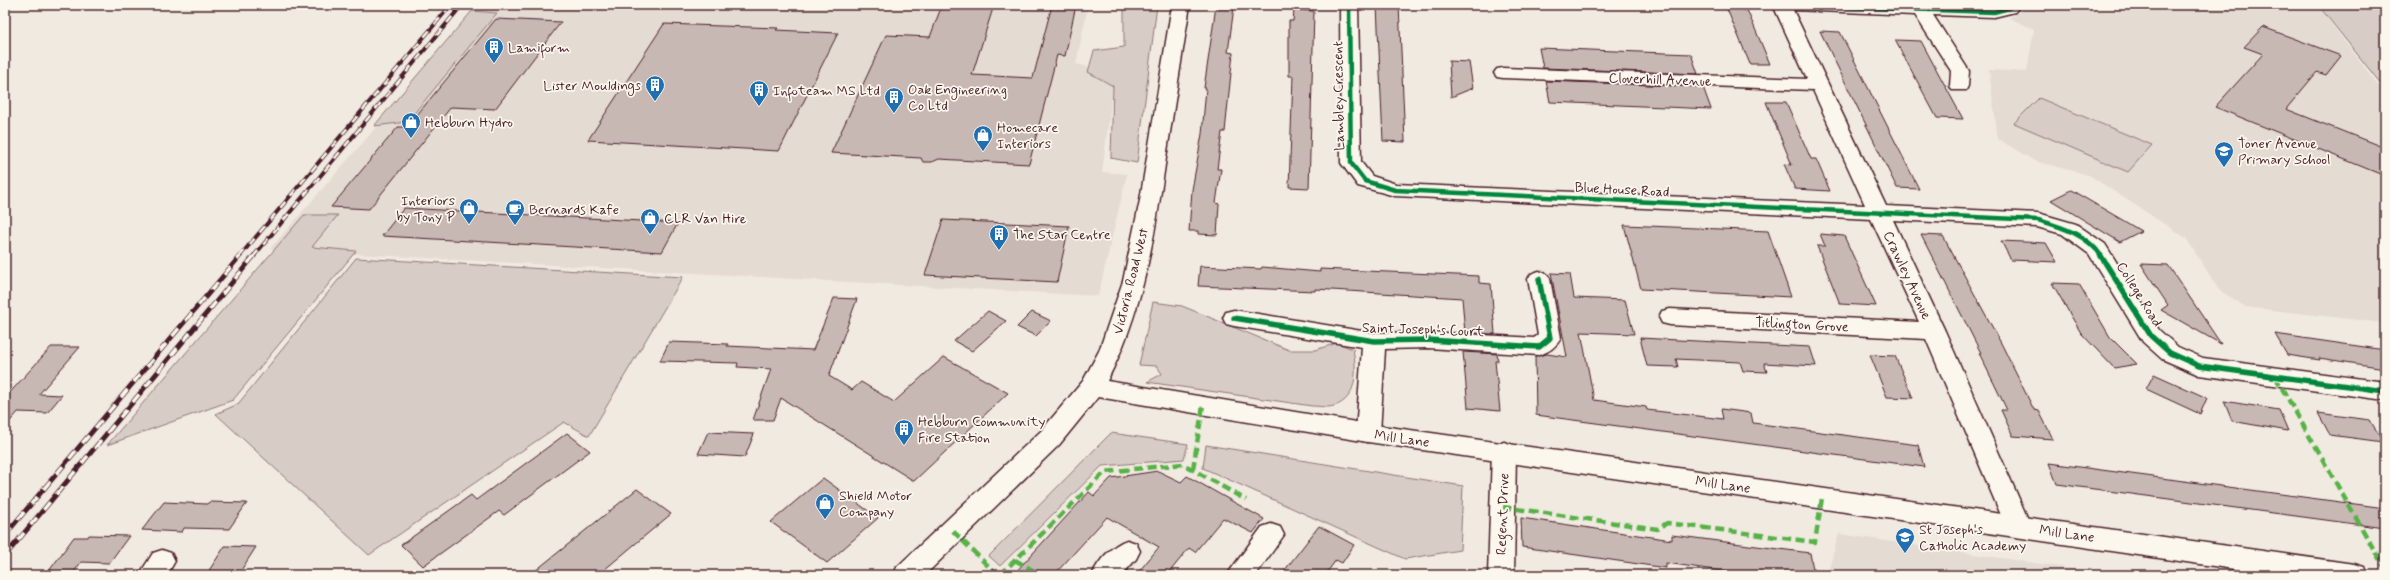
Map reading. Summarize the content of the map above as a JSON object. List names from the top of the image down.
{
  "streets": {
    "street": [
      "Cloverhill Avenue",
      "Lambley Crescent",
      "Blue House Road",
      "Crawley Avenue",
      "Victoria Road West",
      "College Road",
      "Titlington Grove",
      "Saint Joseph's Court",
      "Mill Lane",
      "Regent Drive"
    ]
  },
  "crossings": [
    ["Cloverhill Avenue", "Crawley Avenue"],
    ["Lambley Crescent", "Blue House Road"],
    ["Blue House Road", "Crawley Avenue"],
    ["Blue House Road", "College Road"],
    ["Crawley Avenue", "College Road"],
    ["Crawley Avenue", "Titlington Grove"],
    ["Crawley Avenue", "Mill Lane"],
    ["Victoria Road West", "Mill Lane"],
    ["Saint Joseph's Court", "Mill Lane"],
    ["Mill Lane", "Regent Drive"]
  ],
  "places": {
    "building": [
      "Lamiform",
      "Lister Mouldings",
      "Infoteam MS Ltd",
      "Oak Engineering Co Ltd",
      "The Star Centre",
      "Hebburn Community Fire Station"
    ],
    "shop": [
      "Hebburn Hydro",
      "Homecare Interiors",
      "Interiors by Tony P",
      "CLR Van Hire",
      "Shield Motor Company"
    ],
    "school or university": ["Toner Avenue Primary School", "St Joseph's Catholic Academy"],
    "cafe": ["Bernards Kafe"]
  }
}
